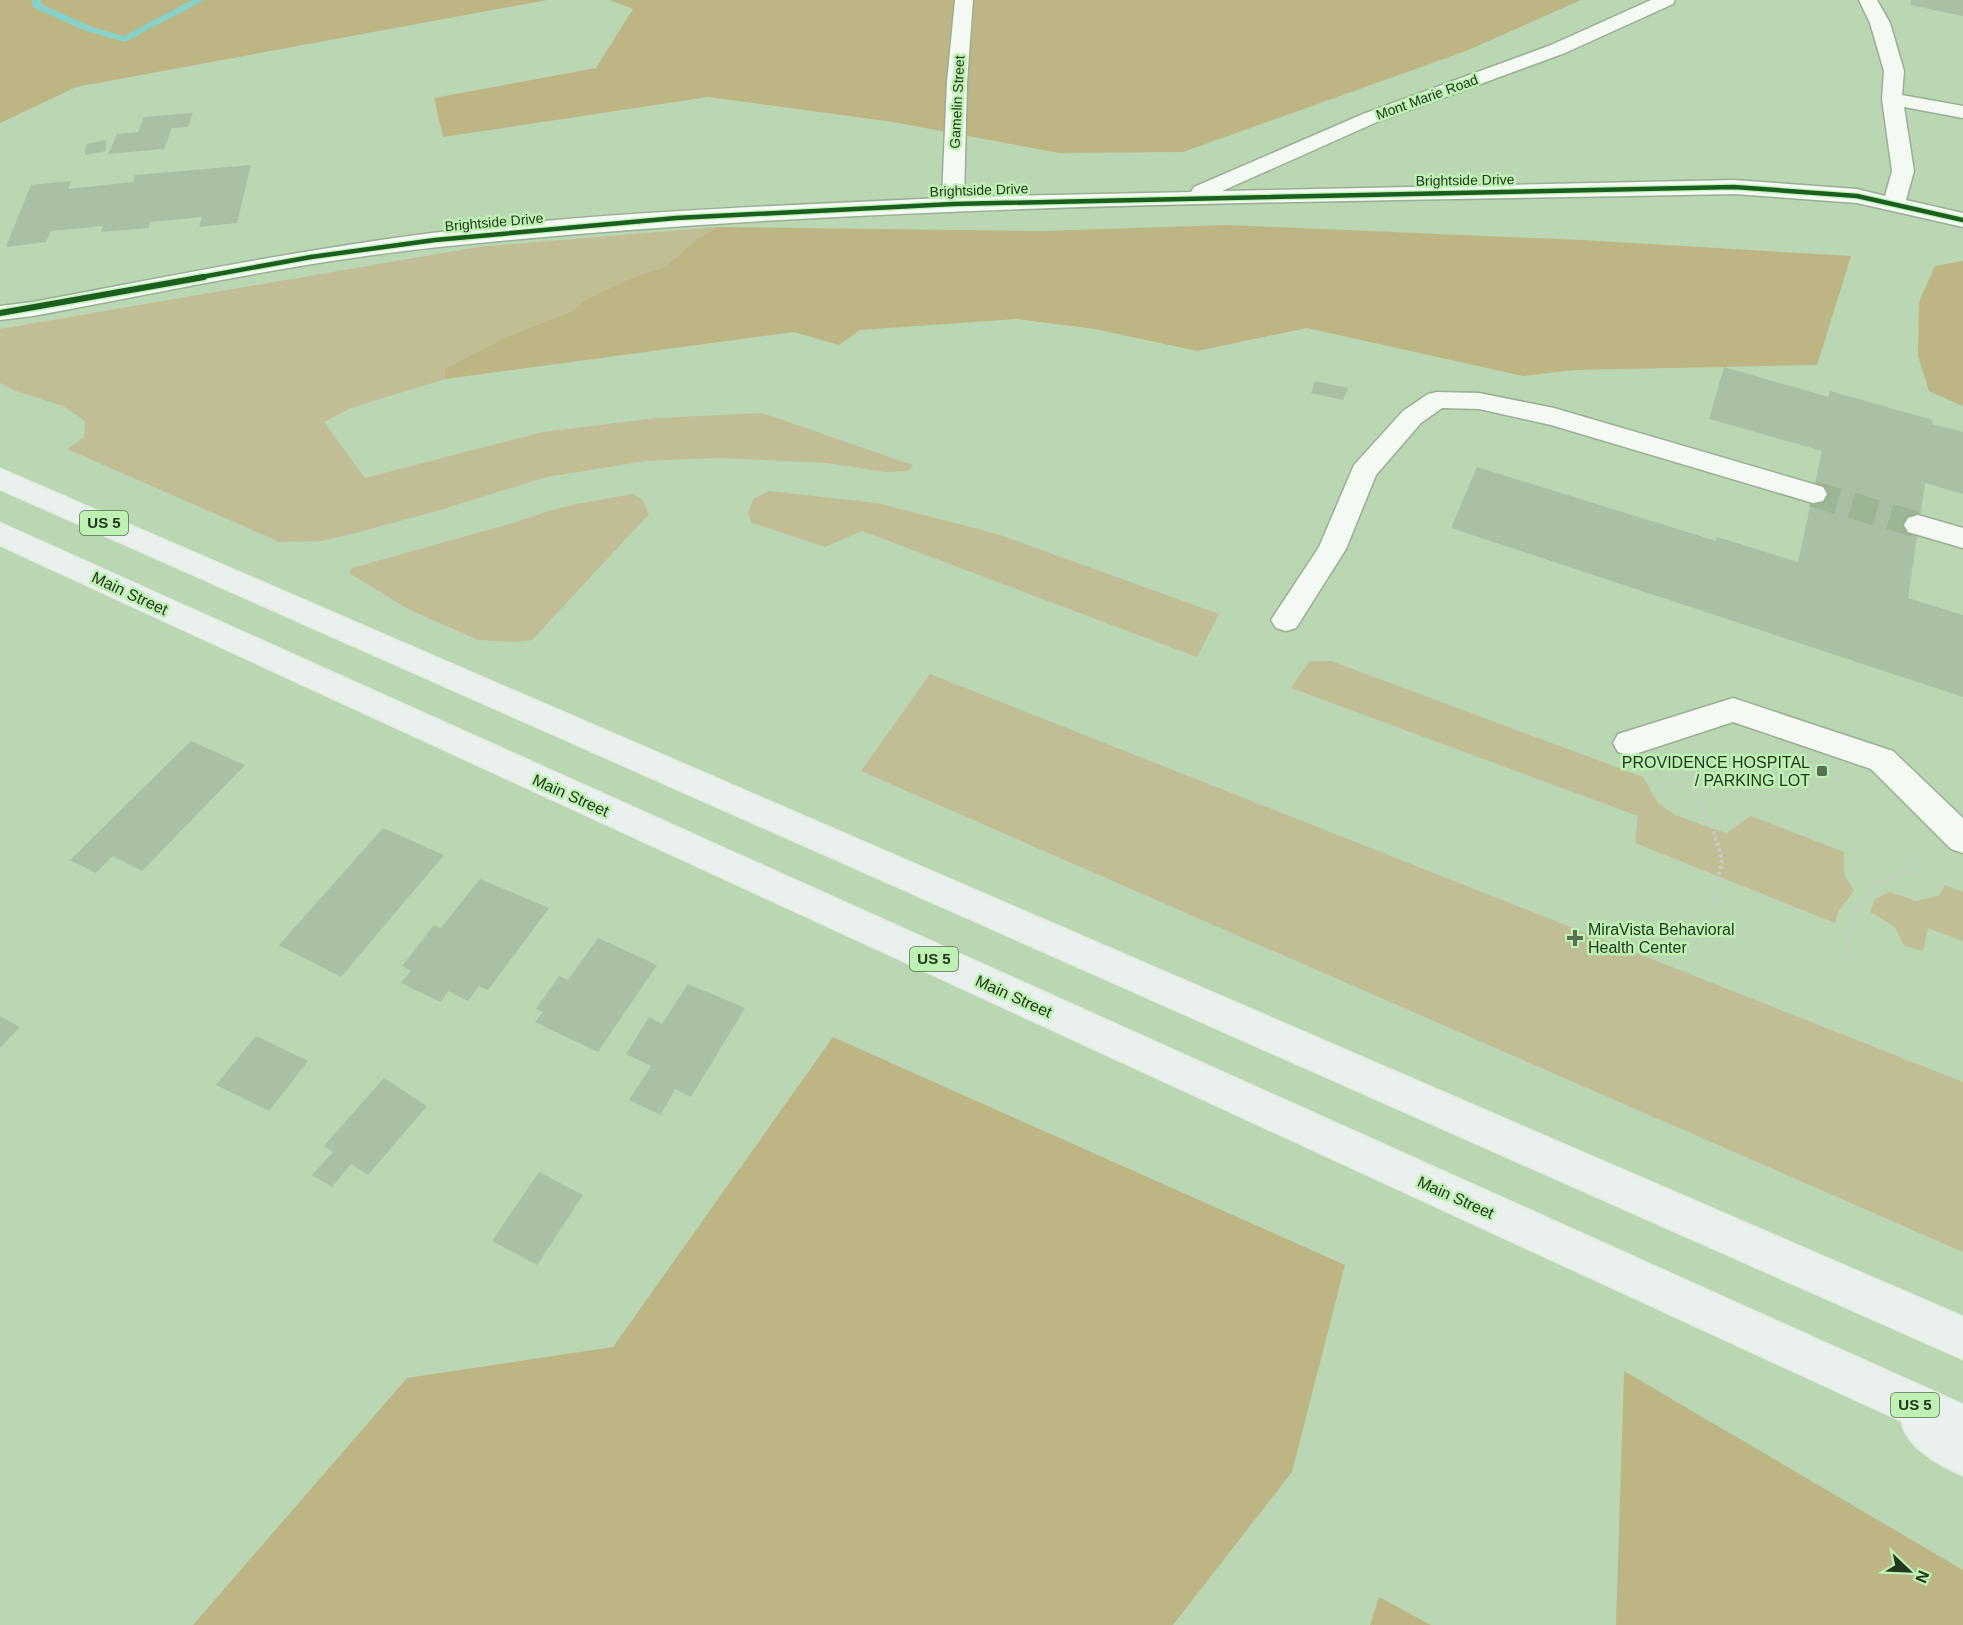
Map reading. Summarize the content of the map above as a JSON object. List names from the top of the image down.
{
  "streets": {
    "main road": ["US 5", "Main Street"],
    "street": ["Mont Marie Road", "Gamelin Street", "Brightside Drive"]
  },
  "crossings": [
    ["Mont Marie Road", "Brightside Drive"],
    ["Gamelin Street", "Brightside Drive"]
  ],
  "places": {
    "transit": ["PROVIDENCE HOSPITAL / PARKING LOT"],
    "health": ["MiraVista Behavioral Health Center"]
  },
  "north": "bottom right"
}
